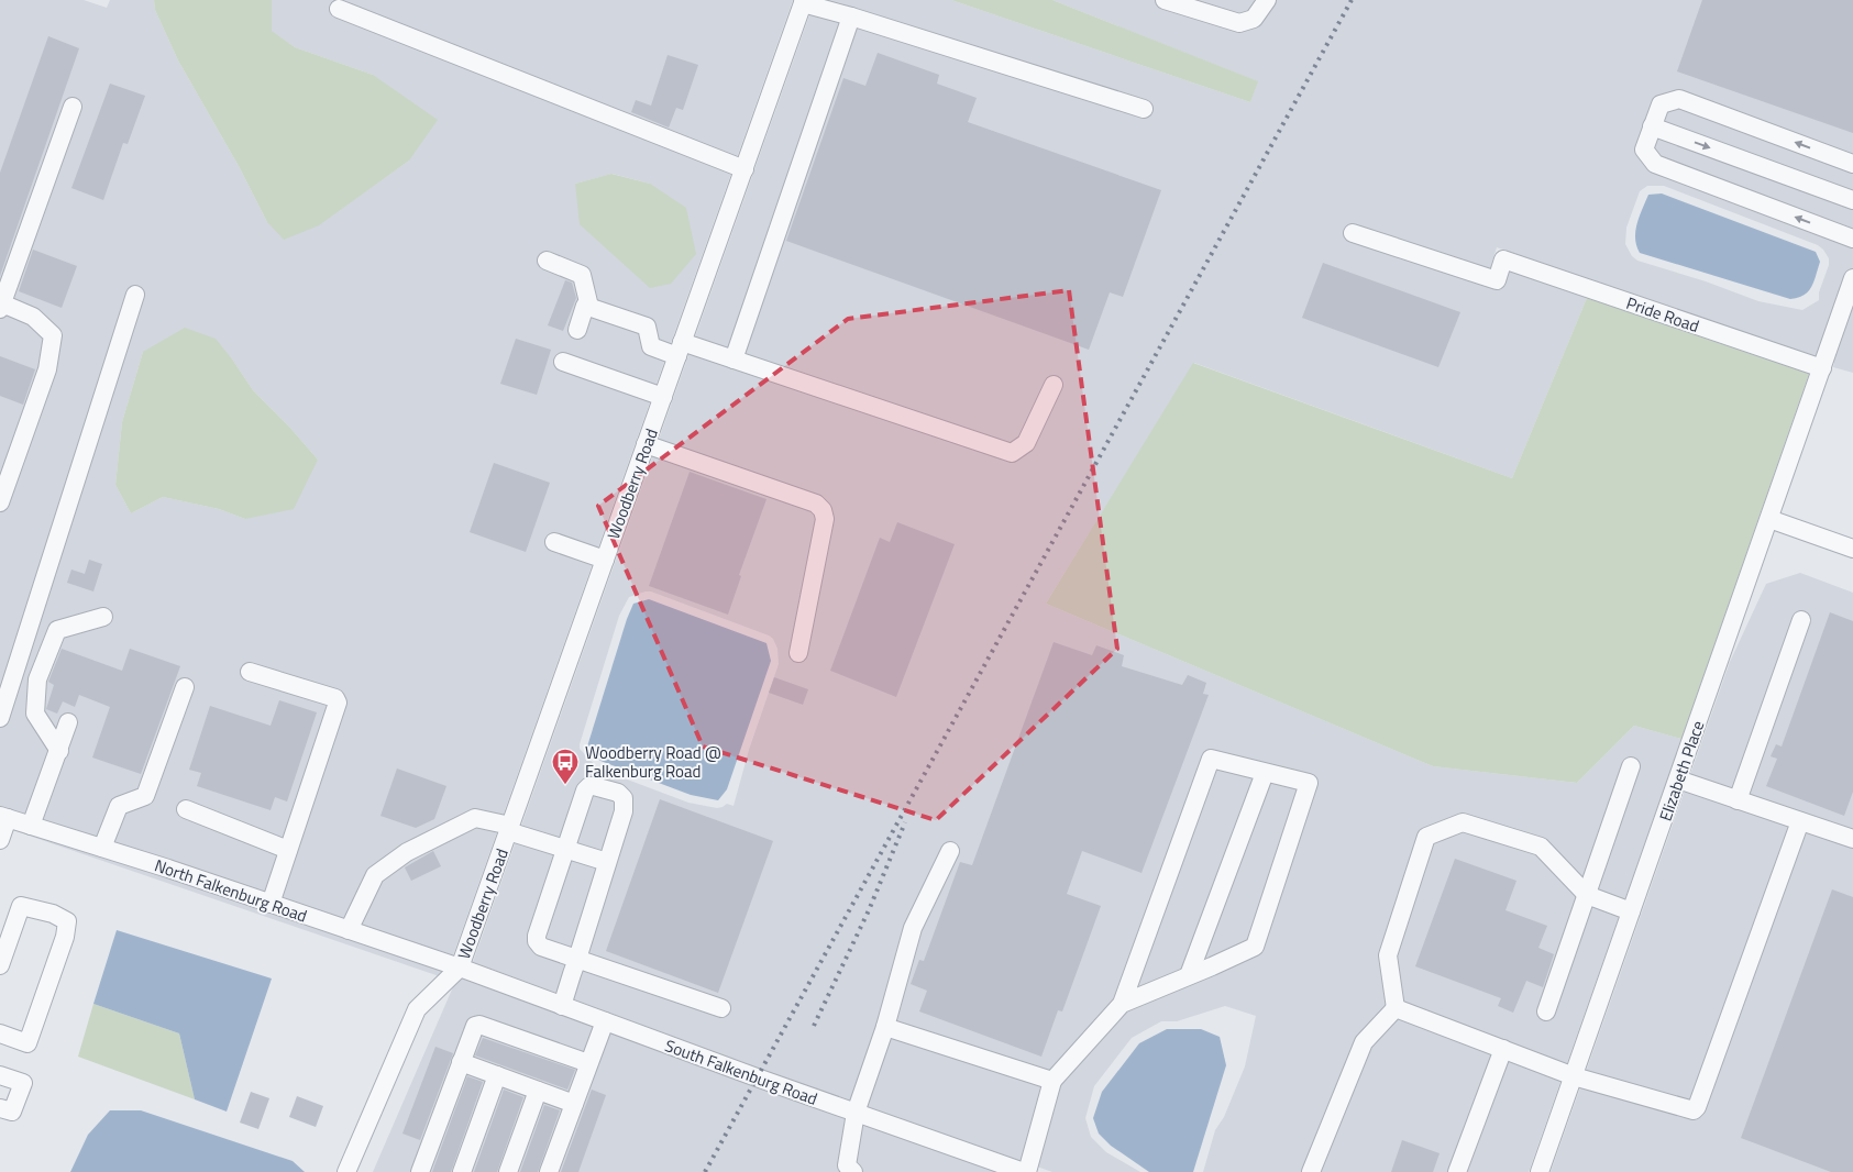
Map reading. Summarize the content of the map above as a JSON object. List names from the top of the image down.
{
  "streets": {
    "street": [
      "Pride Road",
      "Woodberry Road",
      "Elizabeth Place",
      "North Falkenburg Road",
      "South Falkenburg Road"
    ]
  },
  "crossings": [
    ["Pride Road", "Elizabeth Place"],
    ["Woodberry Road", "North Falkenburg Road"],
    ["Woodberry Road", "South Falkenburg Road"],
    ["North Falkenburg Road", "South Falkenburg Road"]
  ],
  "places": {
    "bus stop": ["Woodberry Road @ Falkenburg Road"]
  }
}
